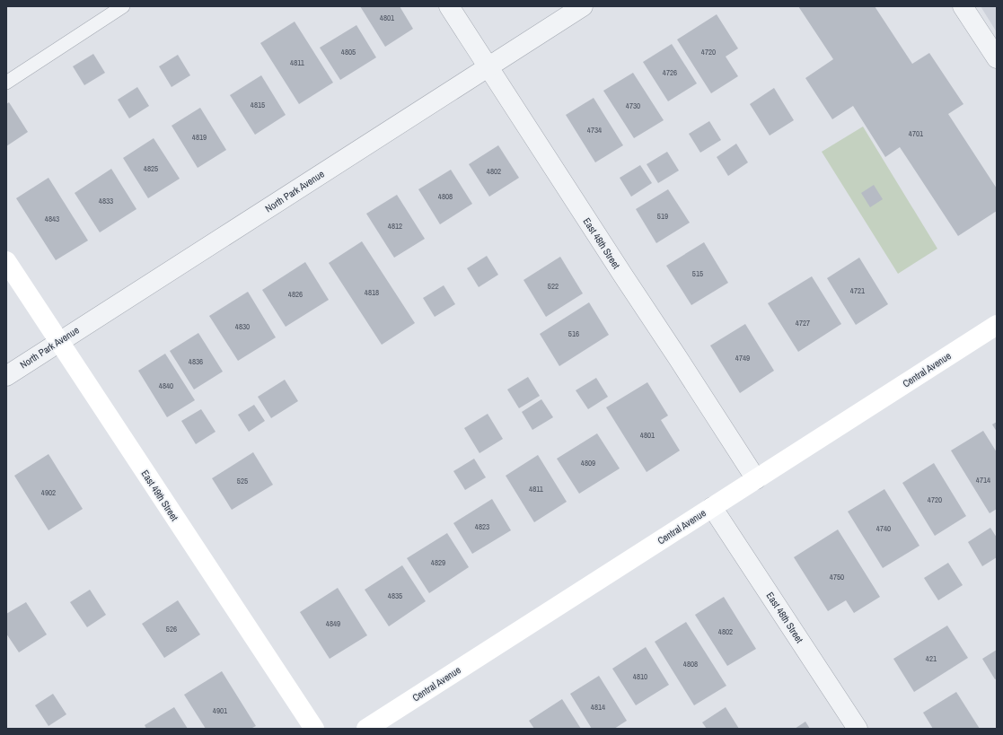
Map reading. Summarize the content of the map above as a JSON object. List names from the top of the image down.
{
  "streets": {
    "main road": ["Central Avenue", "East 49th Street"],
    "street": ["North Park Avenue", "East 48th Street"]
  },
  "crossings": [
    ["North Park Avenue", "East 48th Street"],
    ["North Park Avenue", "East 49th Street"],
    ["East 48th Street", "Central Avenue"]
  ],
  "house_numbers": [
    "4801",
    "4805",
    "4720",
    "4811",
    "4726",
    "4815",
    "4730",
    "4734",
    "4701",
    "4819",
    "4825",
    "4802",
    "4808",
    "4833",
    "519",
    "4843",
    "4812",
    "515",
    "522",
    "4721",
    "4818",
    "4826",
    "4727",
    "4830",
    "516",
    "4749",
    "4836",
    "4840",
    "4801",
    "4809",
    "4714",
    "525",
    "4811",
    "4902",
    "4720",
    "4823",
    "4740",
    "4829",
    "4750",
    "4835",
    "4849",
    "526",
    "4802",
    "421",
    "4808",
    "4810",
    "4814",
    "4901"
  ]
}
